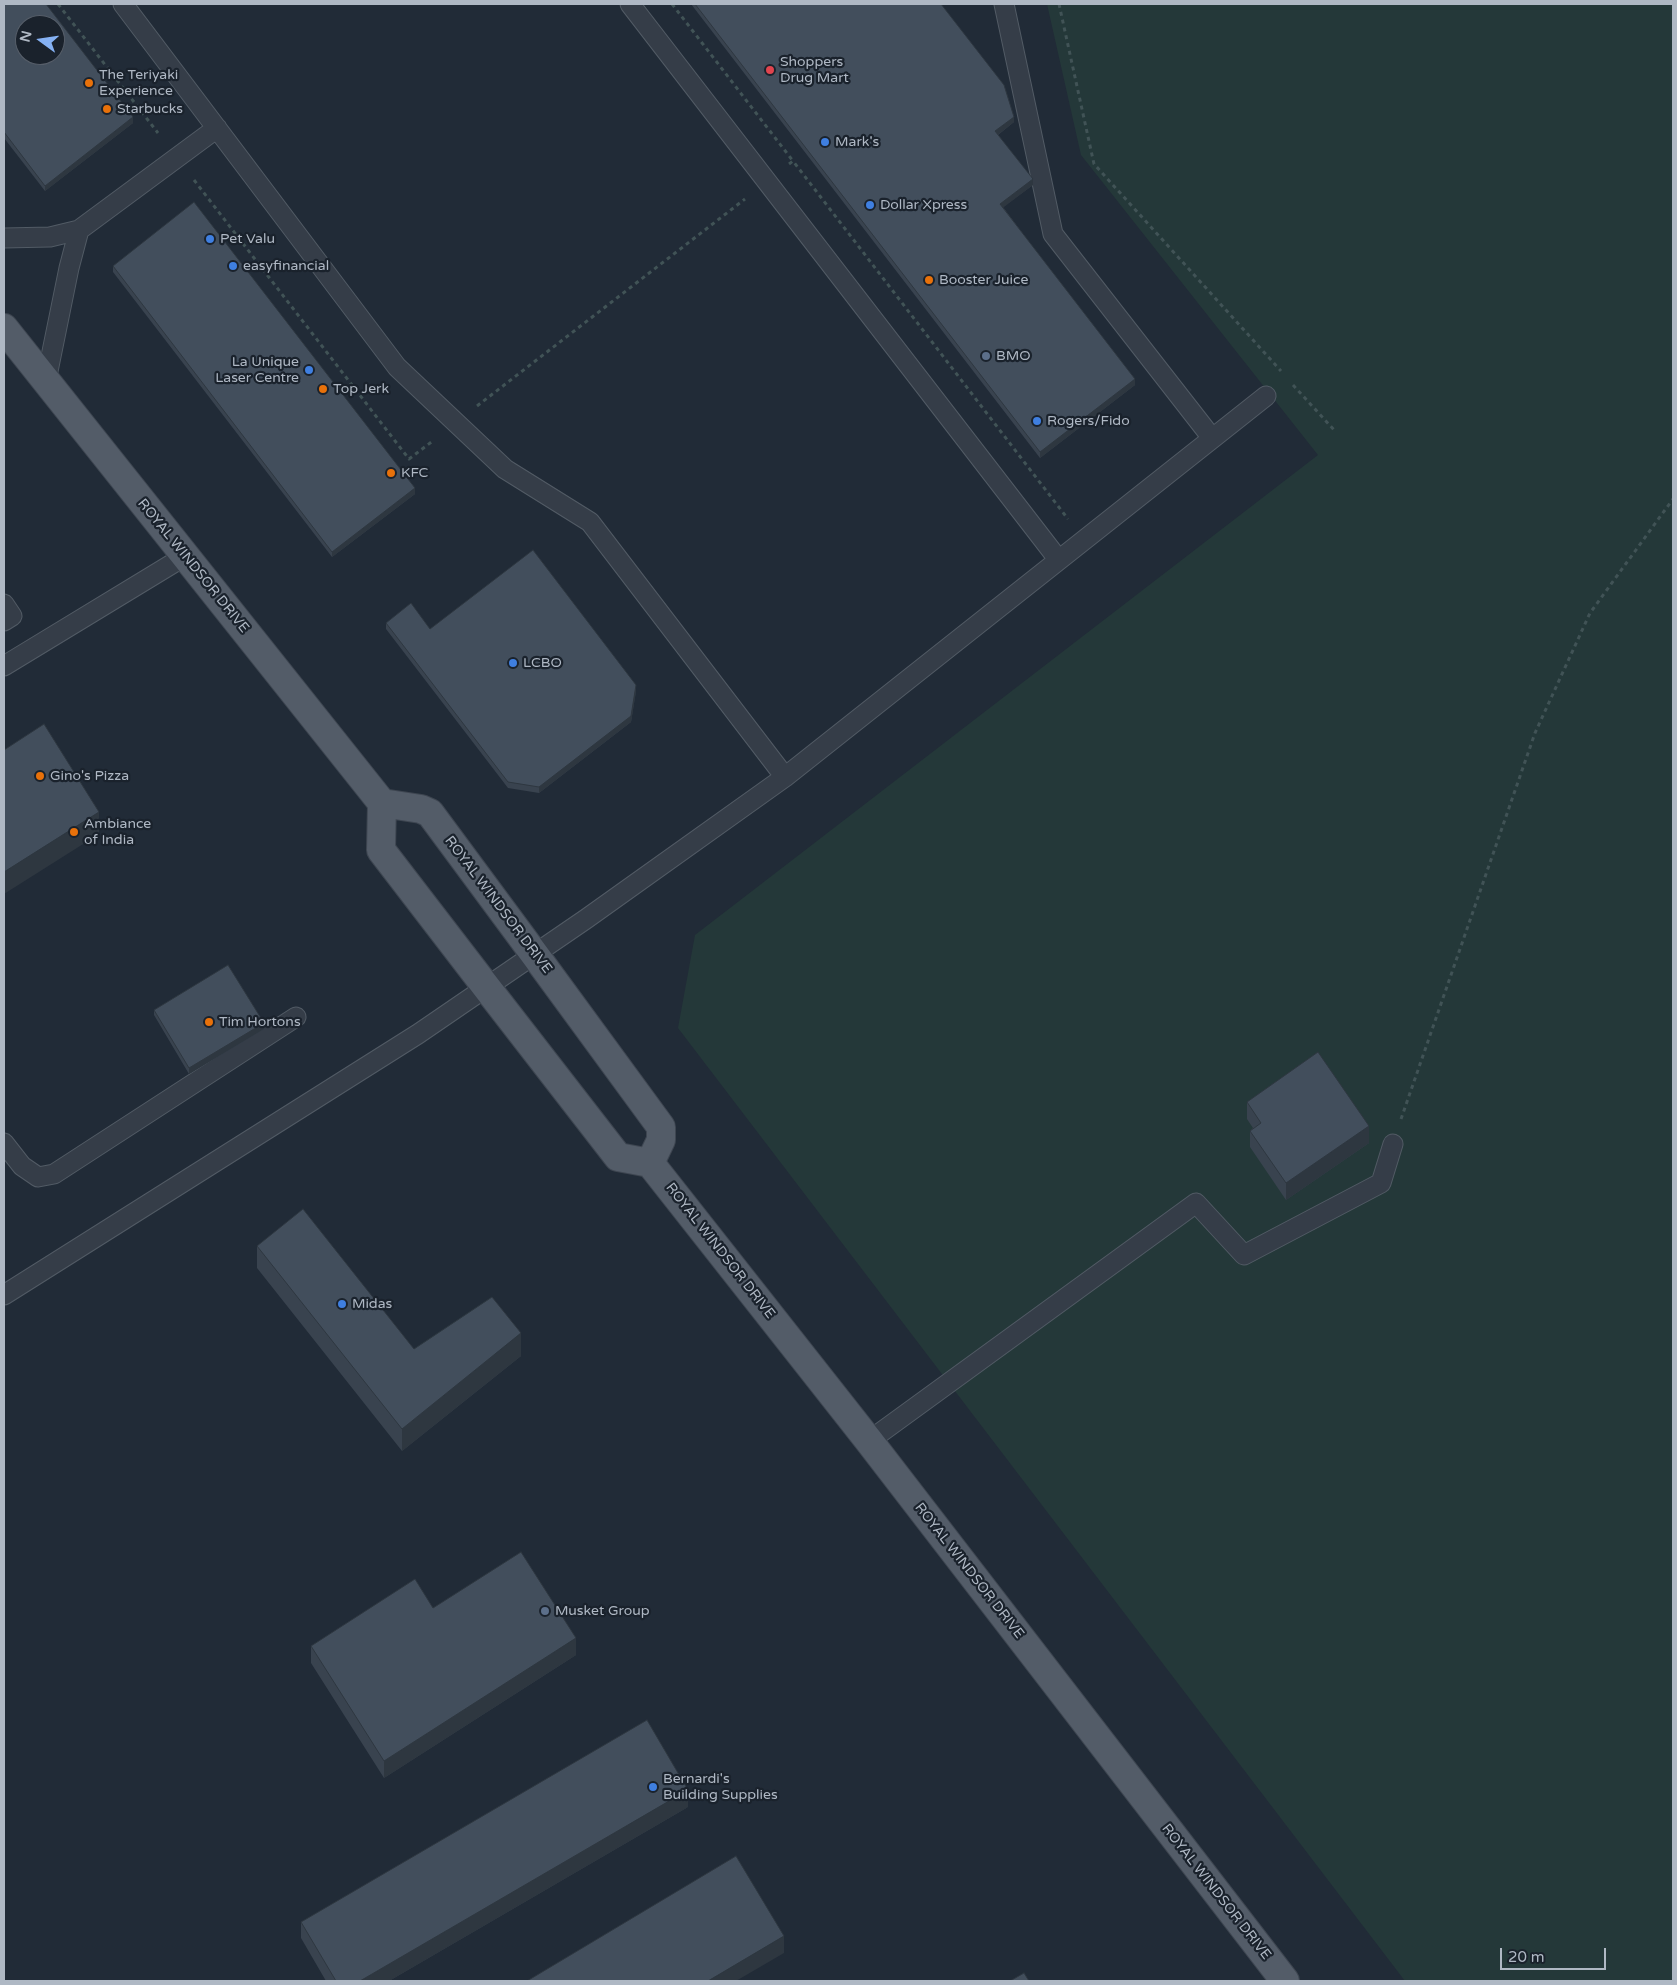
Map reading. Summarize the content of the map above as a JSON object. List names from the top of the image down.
{
  "streets": {
    "main road": ["ROYAL WINDSOR DRIVE"]
  },
  "places": [
    "Shoppers Drug Mart",
    "The Teriyaki Experience",
    "Starbucks",
    "Mark's",
    "Dollar Xpress",
    "Pet Valu",
    "easyfinancial",
    "Booster Juice",
    "BMO",
    "La Unique Laser Centre",
    "Top Jerk",
    "Rogers/Fido",
    "KFC",
    "LCBO",
    "Gino's Pizza",
    "Ambiance of India",
    "Tim Hortons",
    "Midas",
    "Musket Group",
    "Bernardi's Building Supplies"
  ],
  "scale_bar": "20 m",
  "north": "left"
}
